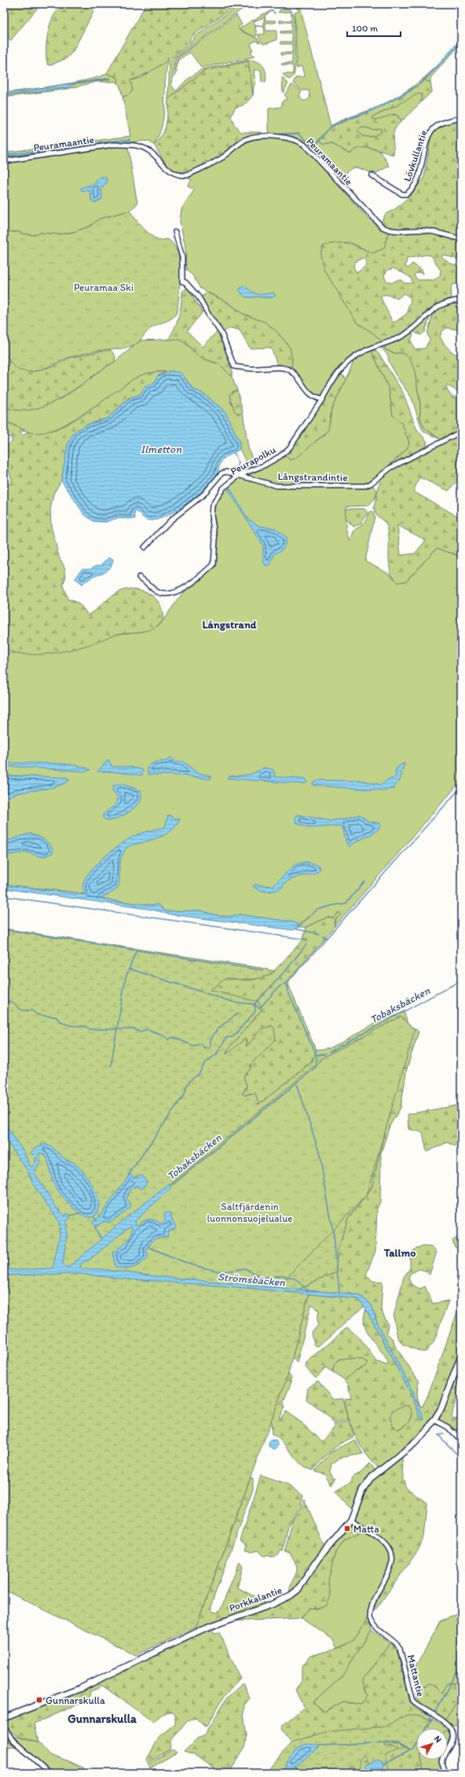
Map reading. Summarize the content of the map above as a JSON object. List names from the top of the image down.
{
  "streets": {
    "street": [
      "Peuramaantie",
      "Lövkullantie",
      "Peurapolku",
      "Långstrandintie",
      "Porkkalantie",
      "Mattantie"
    ]
  },
  "crossings": [
    ["Peurapolku", "Långstrandintie"],
    ["Porkkalantie", "Mattantie"]
  ],
  "districts": ["Långstrand", "Tallmo", "Gunnarskulla"],
  "water": ["Ilmetton", "Tobaksbäcken", "Strömsbäcken"],
  "parks": ["Peuramaa Ski", "Saltfjärdenin luonnonsuojelualue"],
  "places": {
    "transit": ["Matta", "Gunnarskulla"]
  },
  "scale_bar": "100 m",
  "north": "top right"
}
